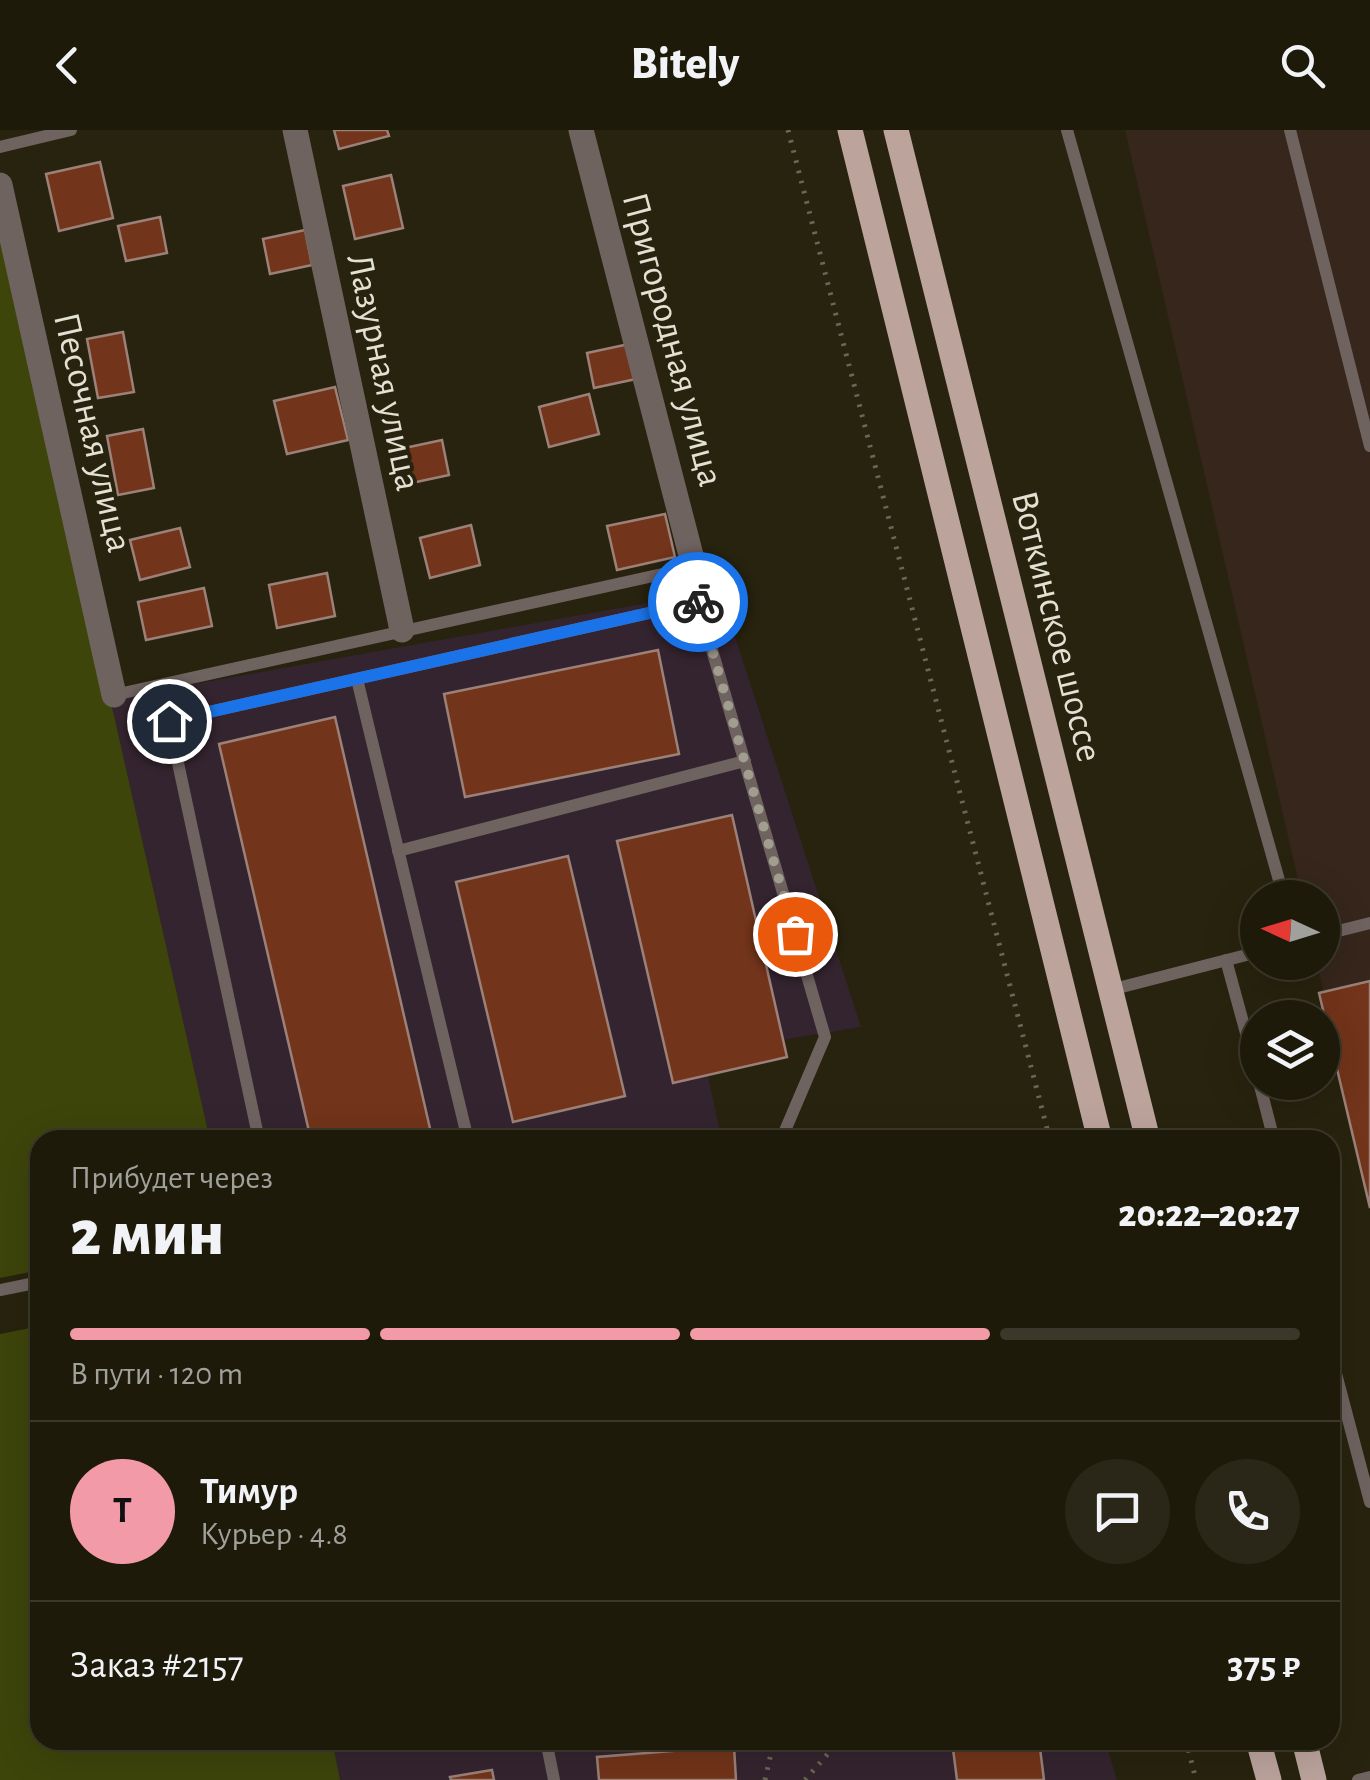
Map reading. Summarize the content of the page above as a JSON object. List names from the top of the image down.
{
  "streets": {
    "main road": ["Воткинское шоссе"],
    "street": ["Пригородная улица", "Лазурная улица", "Песочная улица"]
  },
  "north": "left",
  "page": {
    "header": "Bitely",
    "heading": ["2 мин", "Прибудет через", "20:22–20:27"],
    "panel": [
      "Тимур",
      "Курьер · 4.8",
      "Заказ #2157",
      "375 ₽"
    ],
    "bar": "В пути · 120 m",
    "round": "Т"
  }
}
